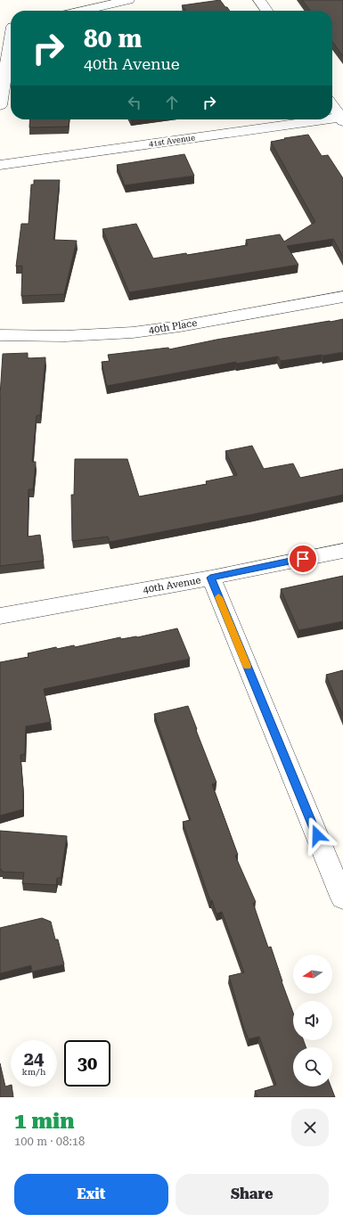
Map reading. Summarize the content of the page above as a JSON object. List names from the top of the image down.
{
  "streets": {
    "street": ["41st Avenue", "40th Place", "40th Avenue"]
  },
  "north": "left",
  "page": {
    "turn": ["80 m", "40th Avenue"],
    "speed": "24 km/h",
    "limit": "30",
    "heading": ["1 min", "100 m · 08:18"],
    "buttons": ["Exit", "Share"]
  }
}
